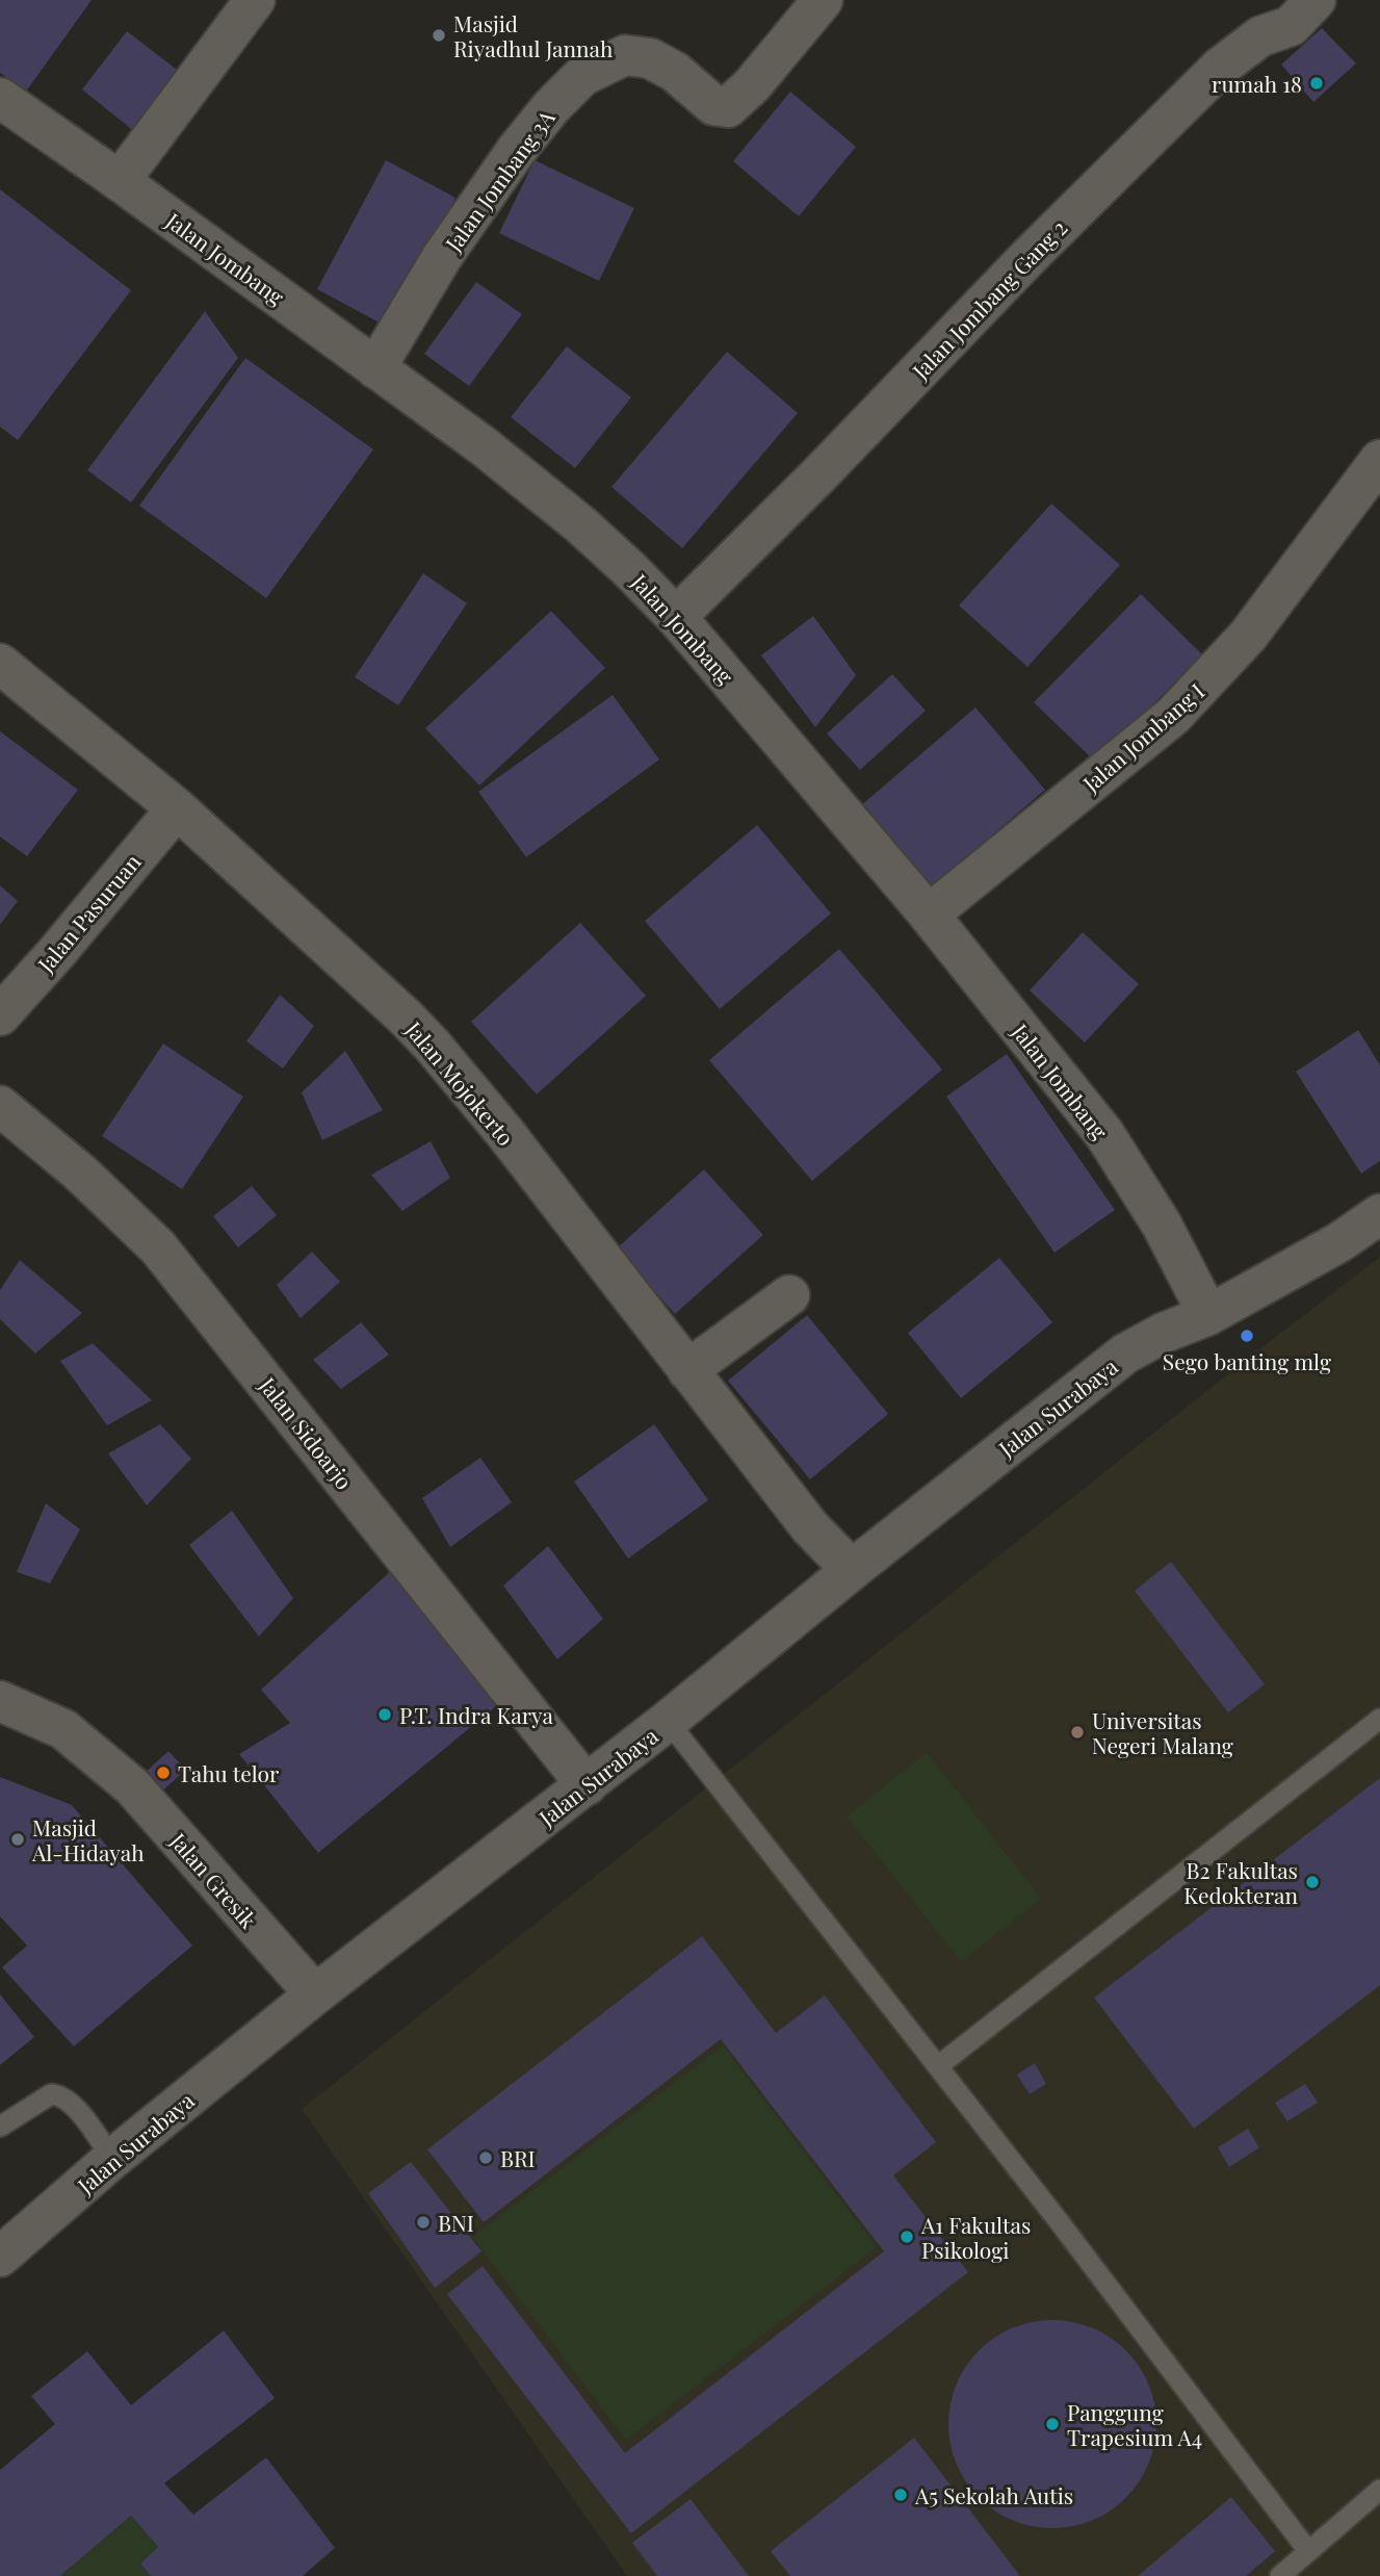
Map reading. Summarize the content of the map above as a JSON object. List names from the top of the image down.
{
  "streets": {
    "street": [
      "Jalan Jombang 3A",
      "Jalan Jombang",
      "Jalan Jombang Gang 2",
      "Jalan Jombang I",
      "Jalan Pasuruan",
      "Jalan Mojokerto",
      "Jalan Surabaya",
      "Jalan Sidoarjo",
      "Jalan Gresik"
    ]
  },
  "crossings": [
    ["Jalan Jombang 3A", "Jalan Jombang"],
    ["Jalan Jombang", "Jalan Jombang Gang 2"],
    ["Jalan Jombang", "Jalan Jombang I"],
    ["Jalan Jombang", "Jalan Surabaya"],
    ["Jalan Pasuruan", "Jalan Mojokerto"],
    ["Jalan Mojokerto", "Jalan Surabaya"],
    ["Jalan Surabaya", "Jalan Sidoarjo"],
    ["Jalan Surabaya", "Jalan Gresik"]
  ],
  "places": [
    "Masjid Riyadhul Jannah",
    "rumah 18",
    "Sego banting mlg",
    "P.T. Indra Karya",
    "Universitas Negeri Malang",
    "Tahu telor",
    "Masjid Al-Hidayah",
    "B2 Fakultas Kedokteran",
    "BRI",
    "BNI",
    "A1 Fakultas Psikologi",
    "Panggung Trapesium A4",
    "A5 Sekolah Autis"
  ]
}
